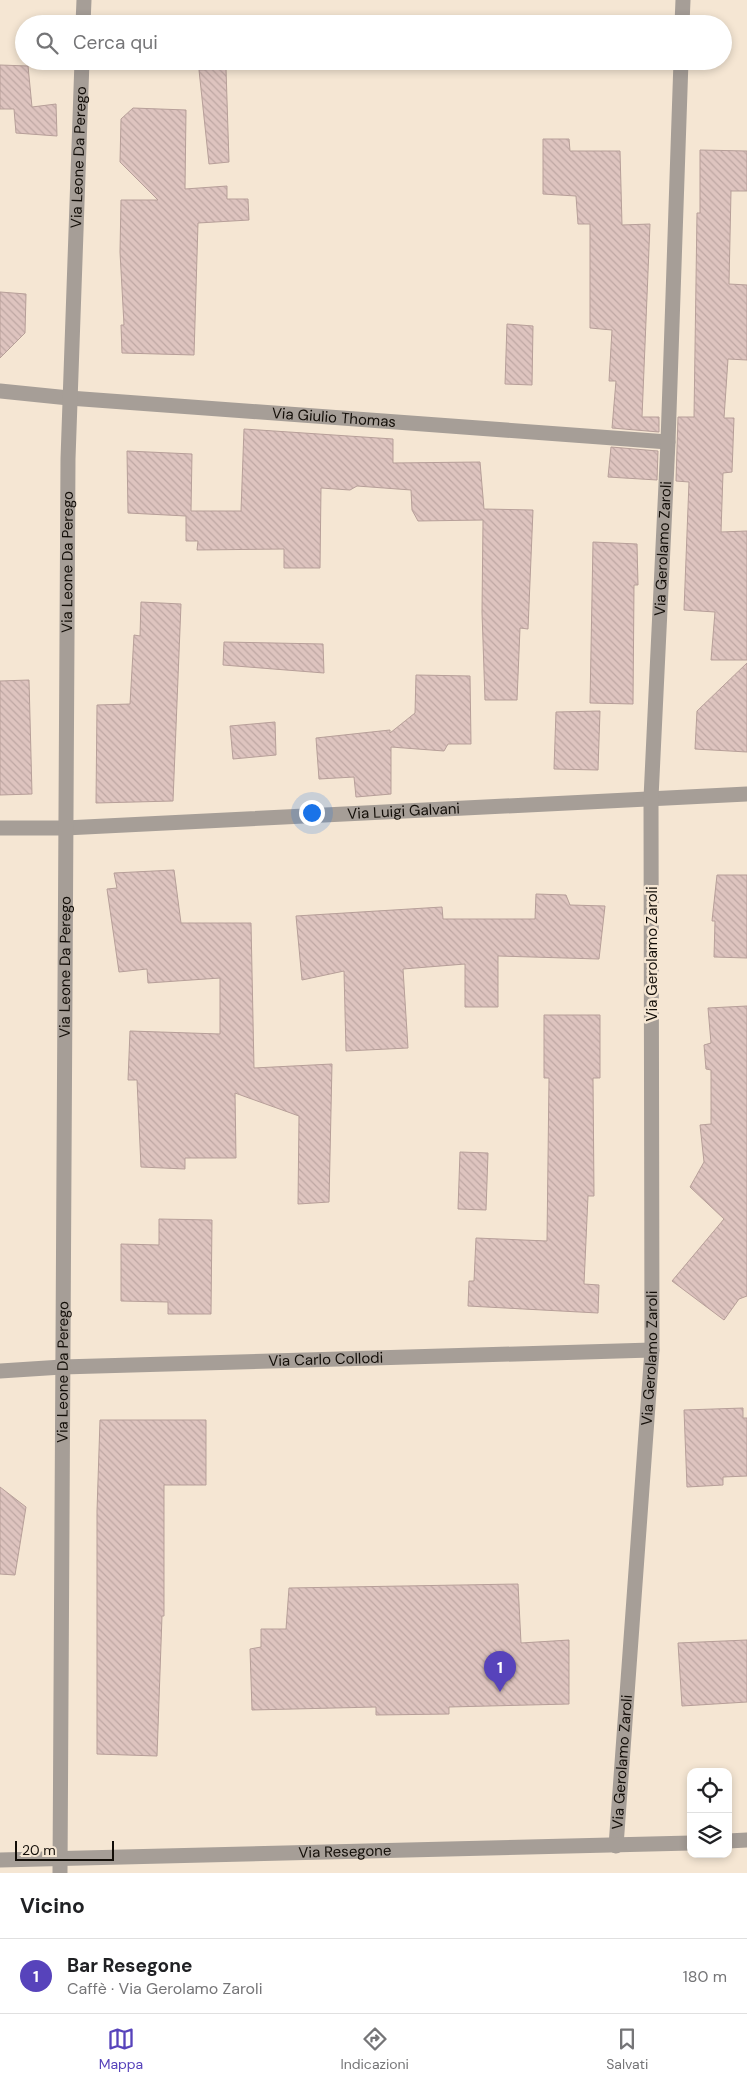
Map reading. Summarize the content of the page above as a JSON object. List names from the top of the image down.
{
  "streets": {
    "street": [
      "Via Leone Da Perego",
      "Via Giulio Thomas",
      "Via Gerolamo Zaroli",
      "Via Luigi Galvani",
      "Via Carlo Collodi",
      "Via Resegone"
    ]
  },
  "crossings": [
    ["Via Leone Da Perego", "Via Giulio Thomas"],
    ["Via Leone Da Perego", "Via Luigi Galvani"],
    ["Via Leone Da Perego", "Via Carlo Collodi"],
    ["Via Leone Da Perego", "Via Resegone"],
    ["Via Giulio Thomas", "Via Gerolamo Zaroli"],
    ["Via Gerolamo Zaroli", "Via Luigi Galvani"],
    ["Via Gerolamo Zaroli", "Via Carlo Collodi"],
    ["Via Gerolamo Zaroli", "Via Resegone"]
  ],
  "scale_bar": "20 m",
  "page": {
    "search": "Cerca qui",
    "pins": "1",
    "scale": "20 m",
    "heading": "Vicino",
    "list": [
      {
        "mark": "1",
        "name": "Bar Resegone",
        "note": "Caffè · Via Gerolamo Zaroli",
        "value": "180 m"
      }
    ],
    "nav": ["Mappa", "Indicazioni", "Salvati"]
  }
}
